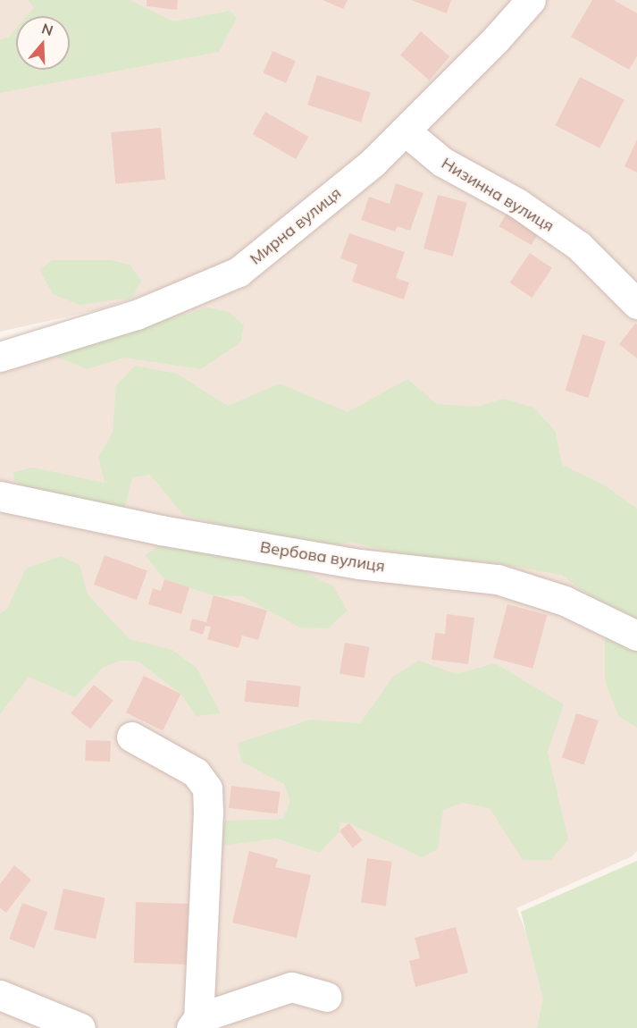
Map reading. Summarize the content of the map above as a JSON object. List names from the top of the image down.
{
  "streets": {
    "street": ["Низинна вулиця", "Мирна вулиця", "Вербова вулиця"]
  },
  "crossings": [
    ["Низинна вулиця", "Мирна вулиця"]
  ],
  "north": "top"
}
